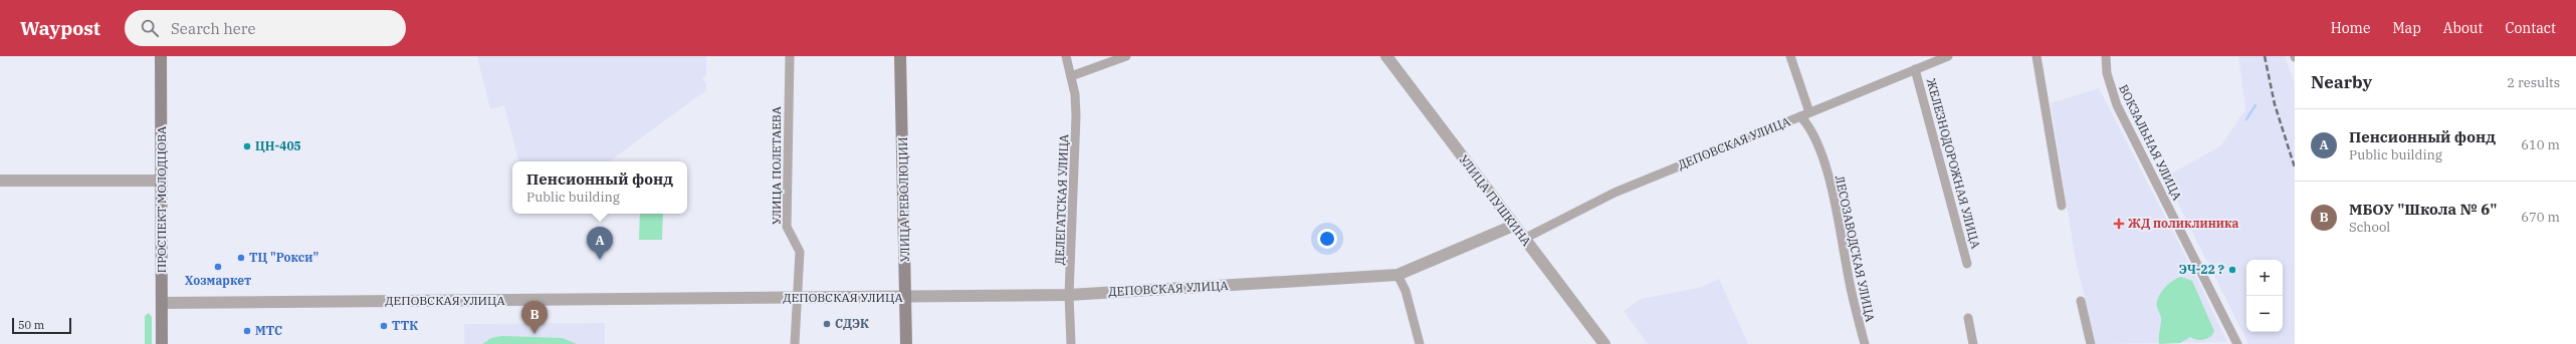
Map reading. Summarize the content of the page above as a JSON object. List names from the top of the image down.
{
  "streets": {
    "main road": ["ПРОСПЕКТ МОЛОДЦОВА", "УЛИЦА РЕВОЛЮЦИИ"],
    "street": [
      "ВОКЗАЛЬНАЯ УЛИЦА",
      "ДЕПОВСКАЯ УЛИЦА",
      "ЖЕЛЕЗНОДОРОЖНАЯ УЛИЦА",
      "УЛИЦА ПОЛЕТАЕВА",
      "ДЕЛЕГАТСКАЯ УЛИЦА",
      "УЛИЦА ПУШКИНА",
      "ЛЕСОЗАВОДСКАЯ УЛИЦА"
    ]
  },
  "crossings": [
    ["ДЕПОВСКАЯ УЛИЦА", "ЖЕЛЕЗНОДОРОЖНАЯ УЛИЦА"],
    ["ДЕПОВСКАЯ УЛИЦА", "УЛИЦА ПОЛЕТАЕВА"],
    ["ДЕПОВСКАЯ УЛИЦА", "ПРОСПЕКТ МОЛОДЦОВА"],
    ["ДЕПОВСКАЯ УЛИЦА", "УЛИЦА РЕВОЛЮЦИИ"],
    ["ДЕПОВСКАЯ УЛИЦА", "ДЕЛЕГАТСКАЯ УЛИЦА"],
    ["ДЕПОВСКАЯ УЛИЦА", "УЛИЦА ПУШКИНА"],
    ["ДЕПОВСКАЯ УЛИЦА", "ЛЕСОЗАВОДСКАЯ УЛИЦА"]
  ],
  "places": {
    "other": [
      "ЦН-405",
      "ТЦ \"Рокси\"",
      "Хозмаркет",
      "ЭЧ-22 ?",
      "СДЭК",
      "ТТК",
      "МТС"
    ],
    "health": ["ЖД поликлиника"]
  },
  "scale_bar": "50 m",
  "page": {
    "header": "Waypost",
    "search": "Search here",
    "nav": [
      "Home",
      "Map",
      "About",
      "Contact"
    ],
    "heading": ["Nearby", "2 results"],
    "list": [
      {
        "mark": "A",
        "name": "Пенсионный фонд",
        "note": "Public building",
        "value": "610 m"
      },
      {
        "mark": "B",
        "name": "МБОУ \"Школа № 6\"",
        "note": "School",
        "value": "670 m"
      }
    ],
    "popup": ["Пенсионный фонд", "Public building"],
    "pins": ["A", "B"],
    "map_buttons": ["+", "−"],
    "scale": "50 m"
  }
}
